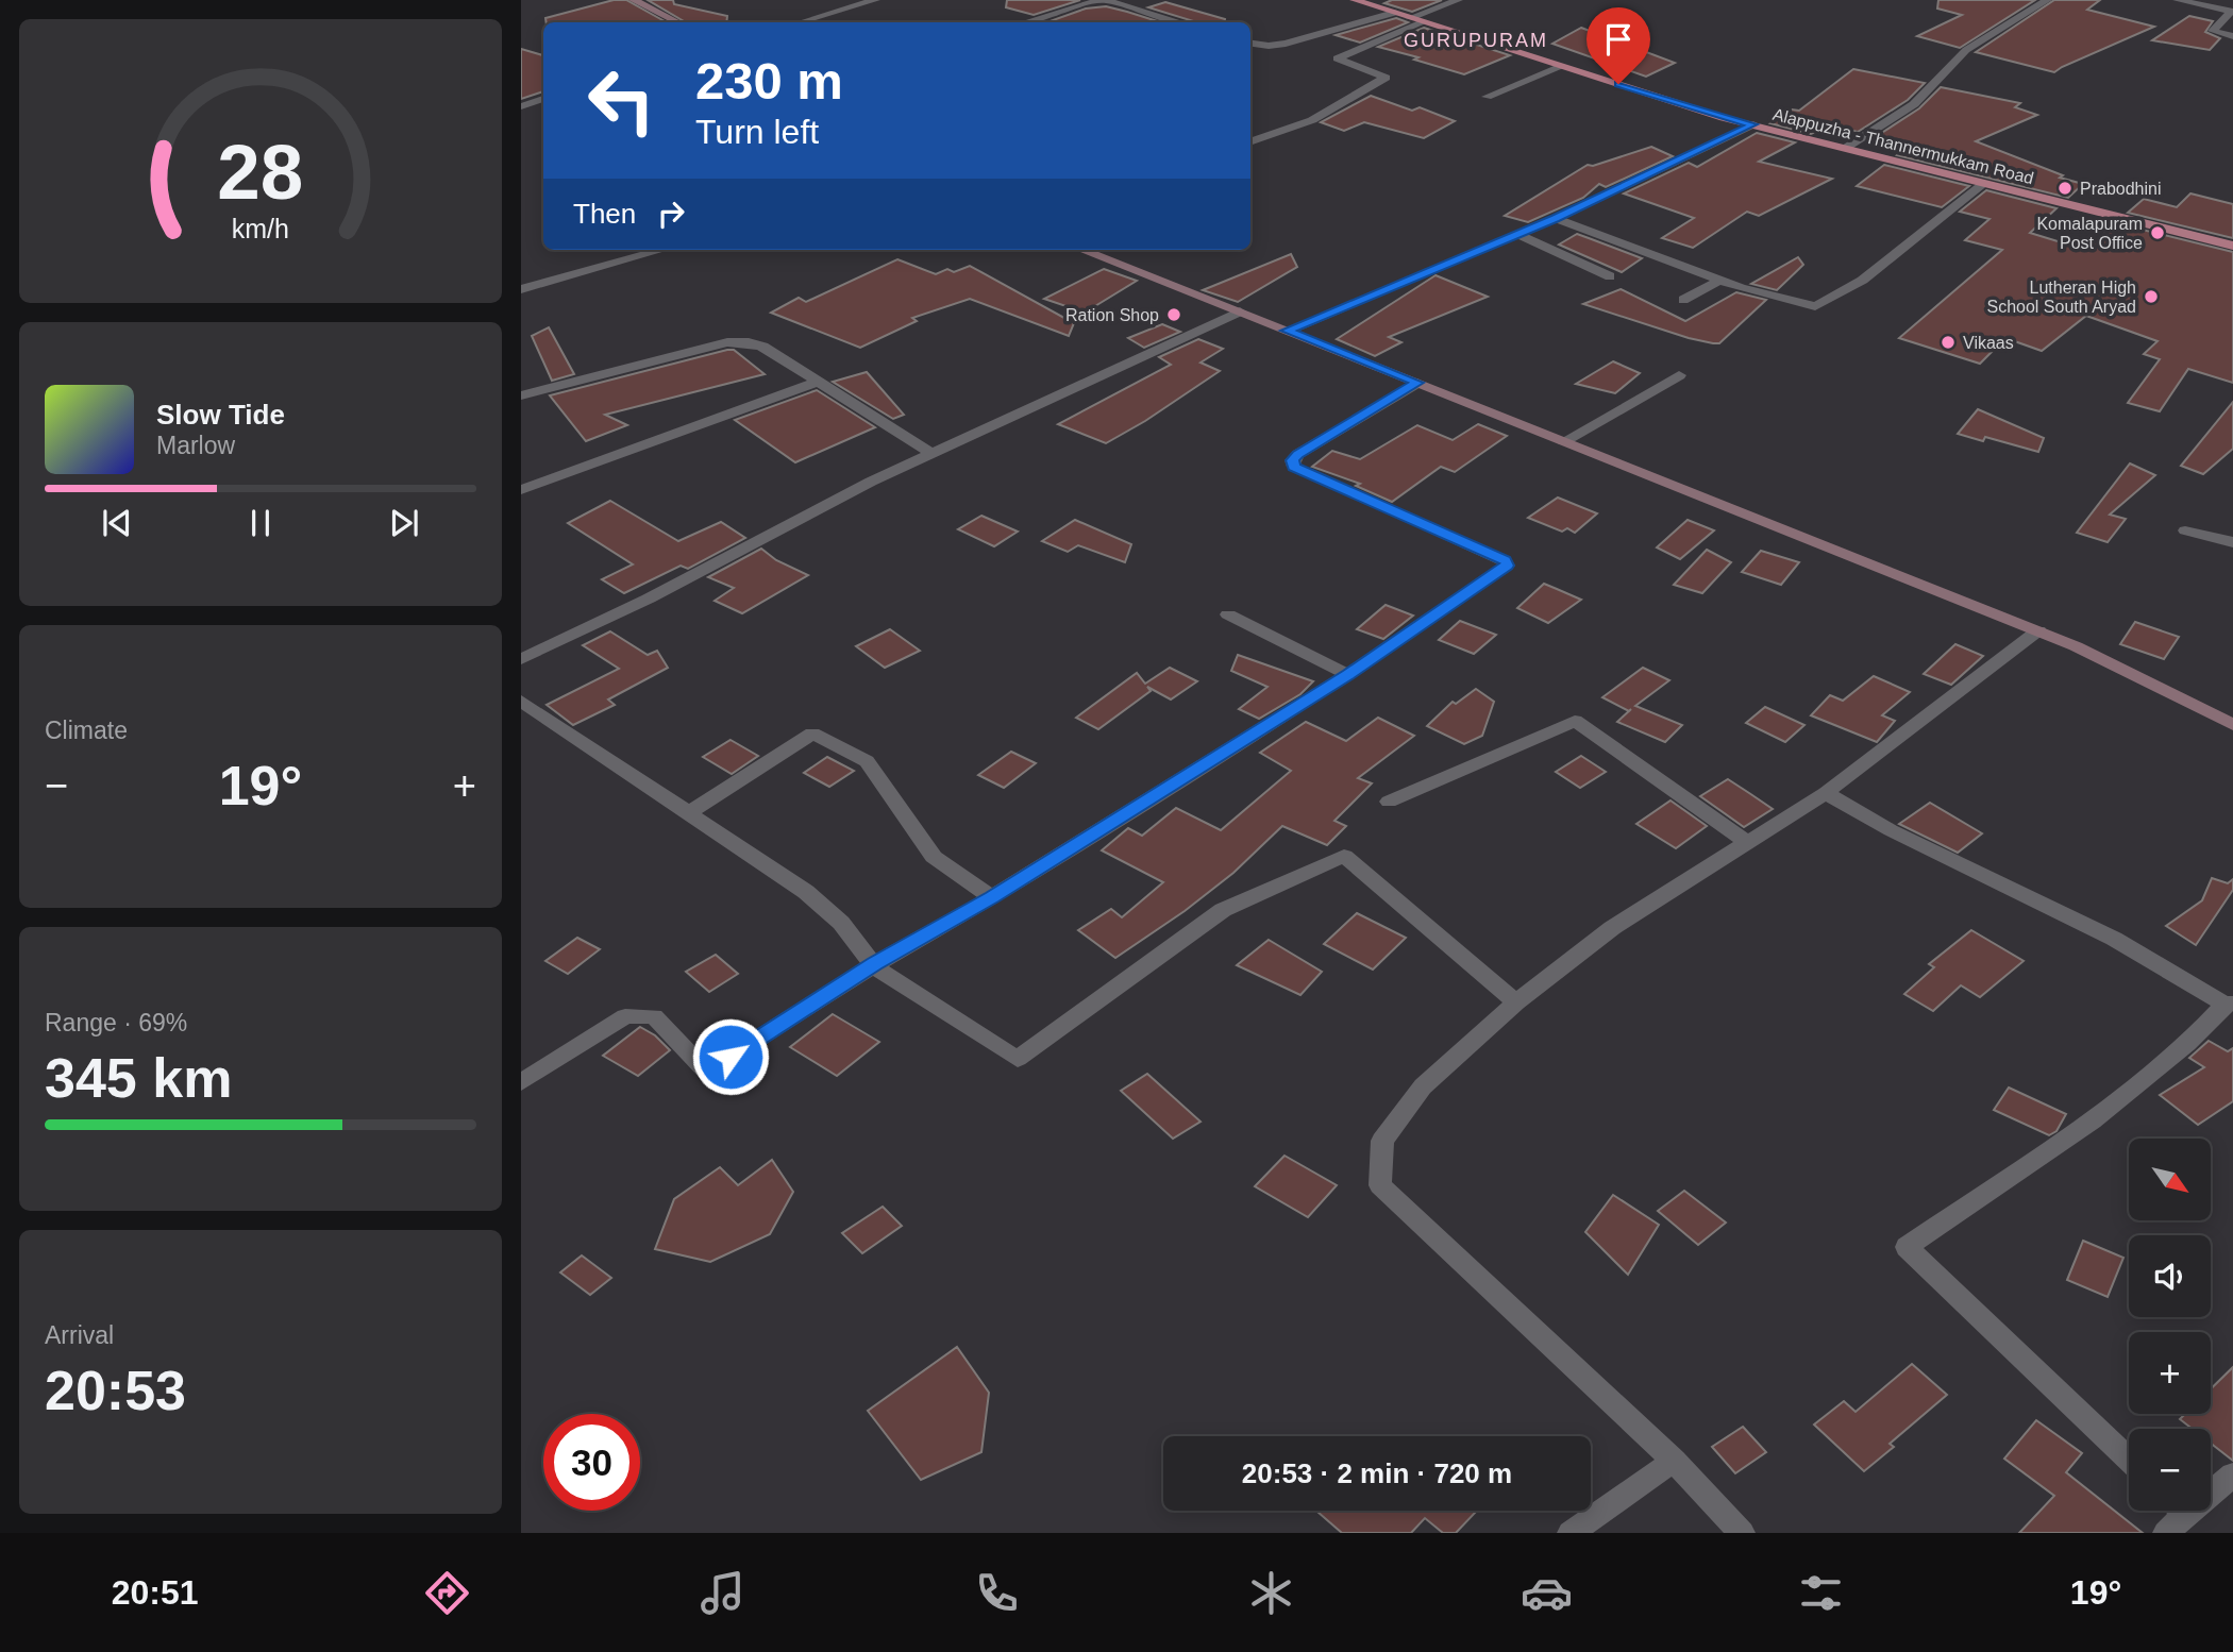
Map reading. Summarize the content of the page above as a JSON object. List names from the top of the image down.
{
  "streets": {
    "main road": ["Alappuzha - Thannermukkam Road"]
  },
  "districts": ["GURUPURAM"],
  "places": [
    "Prabodhini",
    "Komalapuram Post Office",
    "Lutheran High School South Aryad",
    "Ration Shop",
    "Vikaas"
  ],
  "north": "bottom right",
  "page": {
    "turn": ["230 m", "Turn left"],
    "then": "Then",
    "song": ["Slow Tide", "Marlow"],
    "tile": [
      "Climate",
      ["Range · 69%", "345 km"],
      ["Arrival", "20:53"]
    ],
    "heat": ["−", "19°", "+"],
    "map_buttons": ["+", "−"],
    "limit": "30",
    "trip": "20:53 · 2 min · 720 m",
    "tabs": ["20:51", "19°"],
    "gauge": ["28", "km/h"]
  }
}
